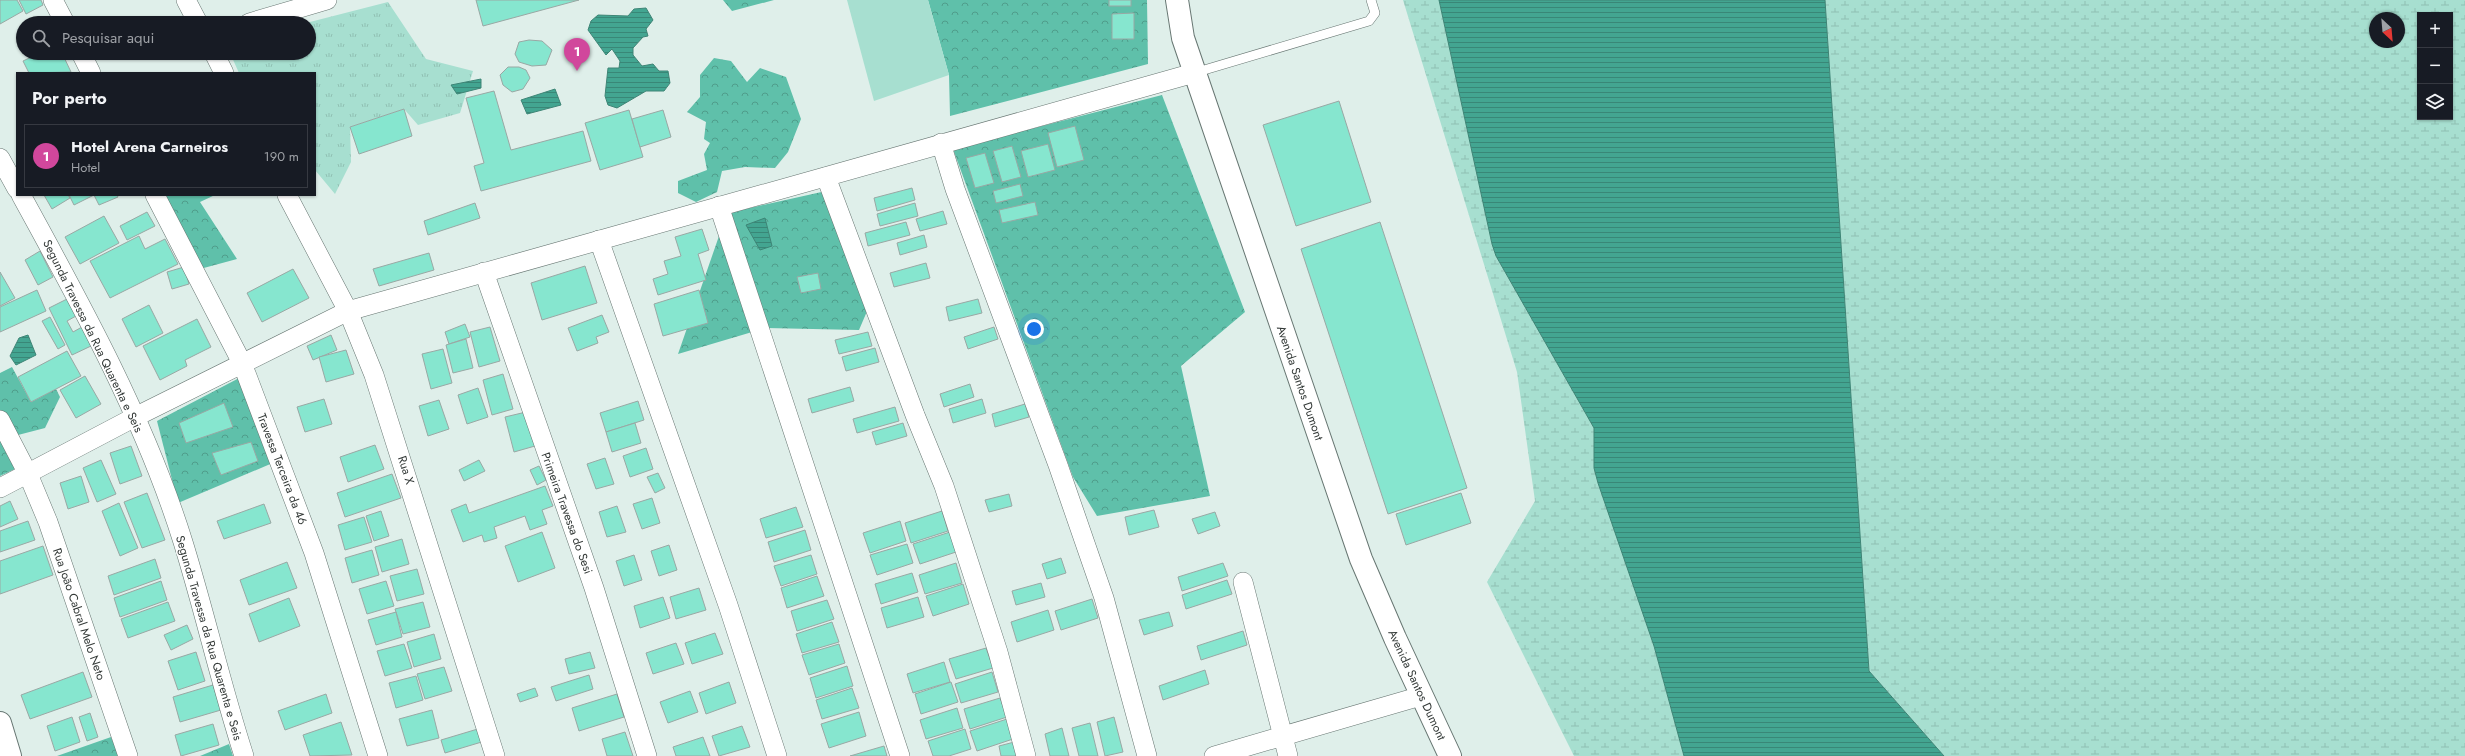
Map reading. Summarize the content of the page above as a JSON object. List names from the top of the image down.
{
  "streets": {
    "main road": ["Avenida Santos Dumont"],
    "street": [
      "Segunda Travessa da Rua Quarenta e Seis",
      "Travessa Terceira da 46",
      "Rua X",
      "Primeira Travessa do Sesi",
      "Rua João Cabral Melo Neto"
    ]
  },
  "north": "bottom right",
  "page": {
    "map_buttons": ["+", "−"],
    "search": "Pesquisar aqui",
    "pins": "1",
    "heading": "Por perto",
    "list": [
      {
        "mark": "1",
        "name": "Hotel Arena Carneiros",
        "note": "Hotel",
        "value": "190 m"
      }
    ]
  }
}
